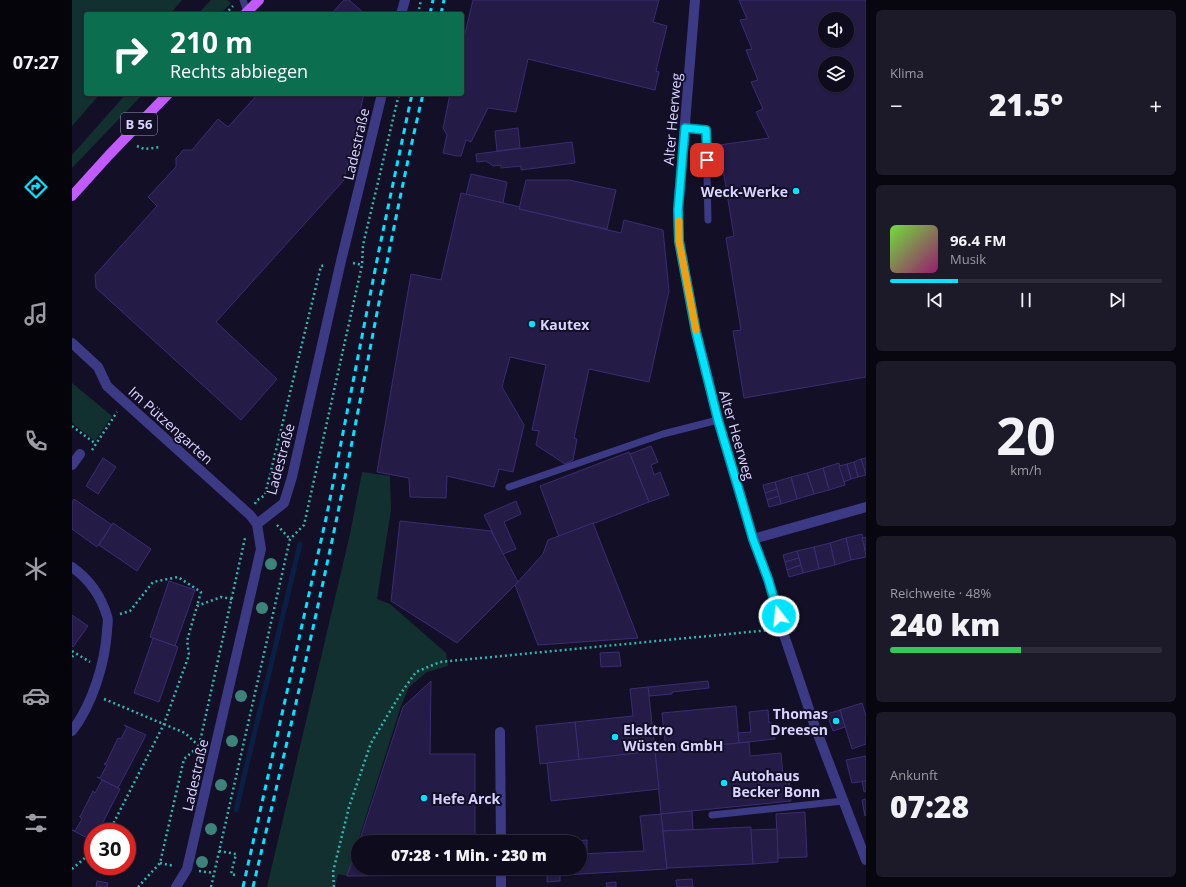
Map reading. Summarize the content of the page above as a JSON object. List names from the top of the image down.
{
  "streets": {
    "main road": ["B 56"],
    "street": ["Alter Heerweg", "Ladestraße", "Im Pützengarten"]
  },
  "crossings": [
    ["Ladestraße", "Im Pützengarten"]
  ],
  "places": [
    "Weck-Werke",
    "Kautex",
    "Thomas Dreesen",
    "Elektro Wüsten GmbH",
    "Autohaus Becker Bonn",
    "Hefe Arck"
  ],
  "page": {
    "tabs": "07:27",
    "tile": [
      "Klima",
      ["20", "km/h"],
      ["Reichweite · 48%", "240 km"],
      ["Ankunft", "07:28"]
    ],
    "turn": ["210 m", "Rechts abbiegen"],
    "heat": ["−", "21.5°", "+"],
    "song": ["96.4 FM", "Musik"],
    "limit": "30",
    "trip": "07:28 · 1 Min. · 230 m"
  }
}
